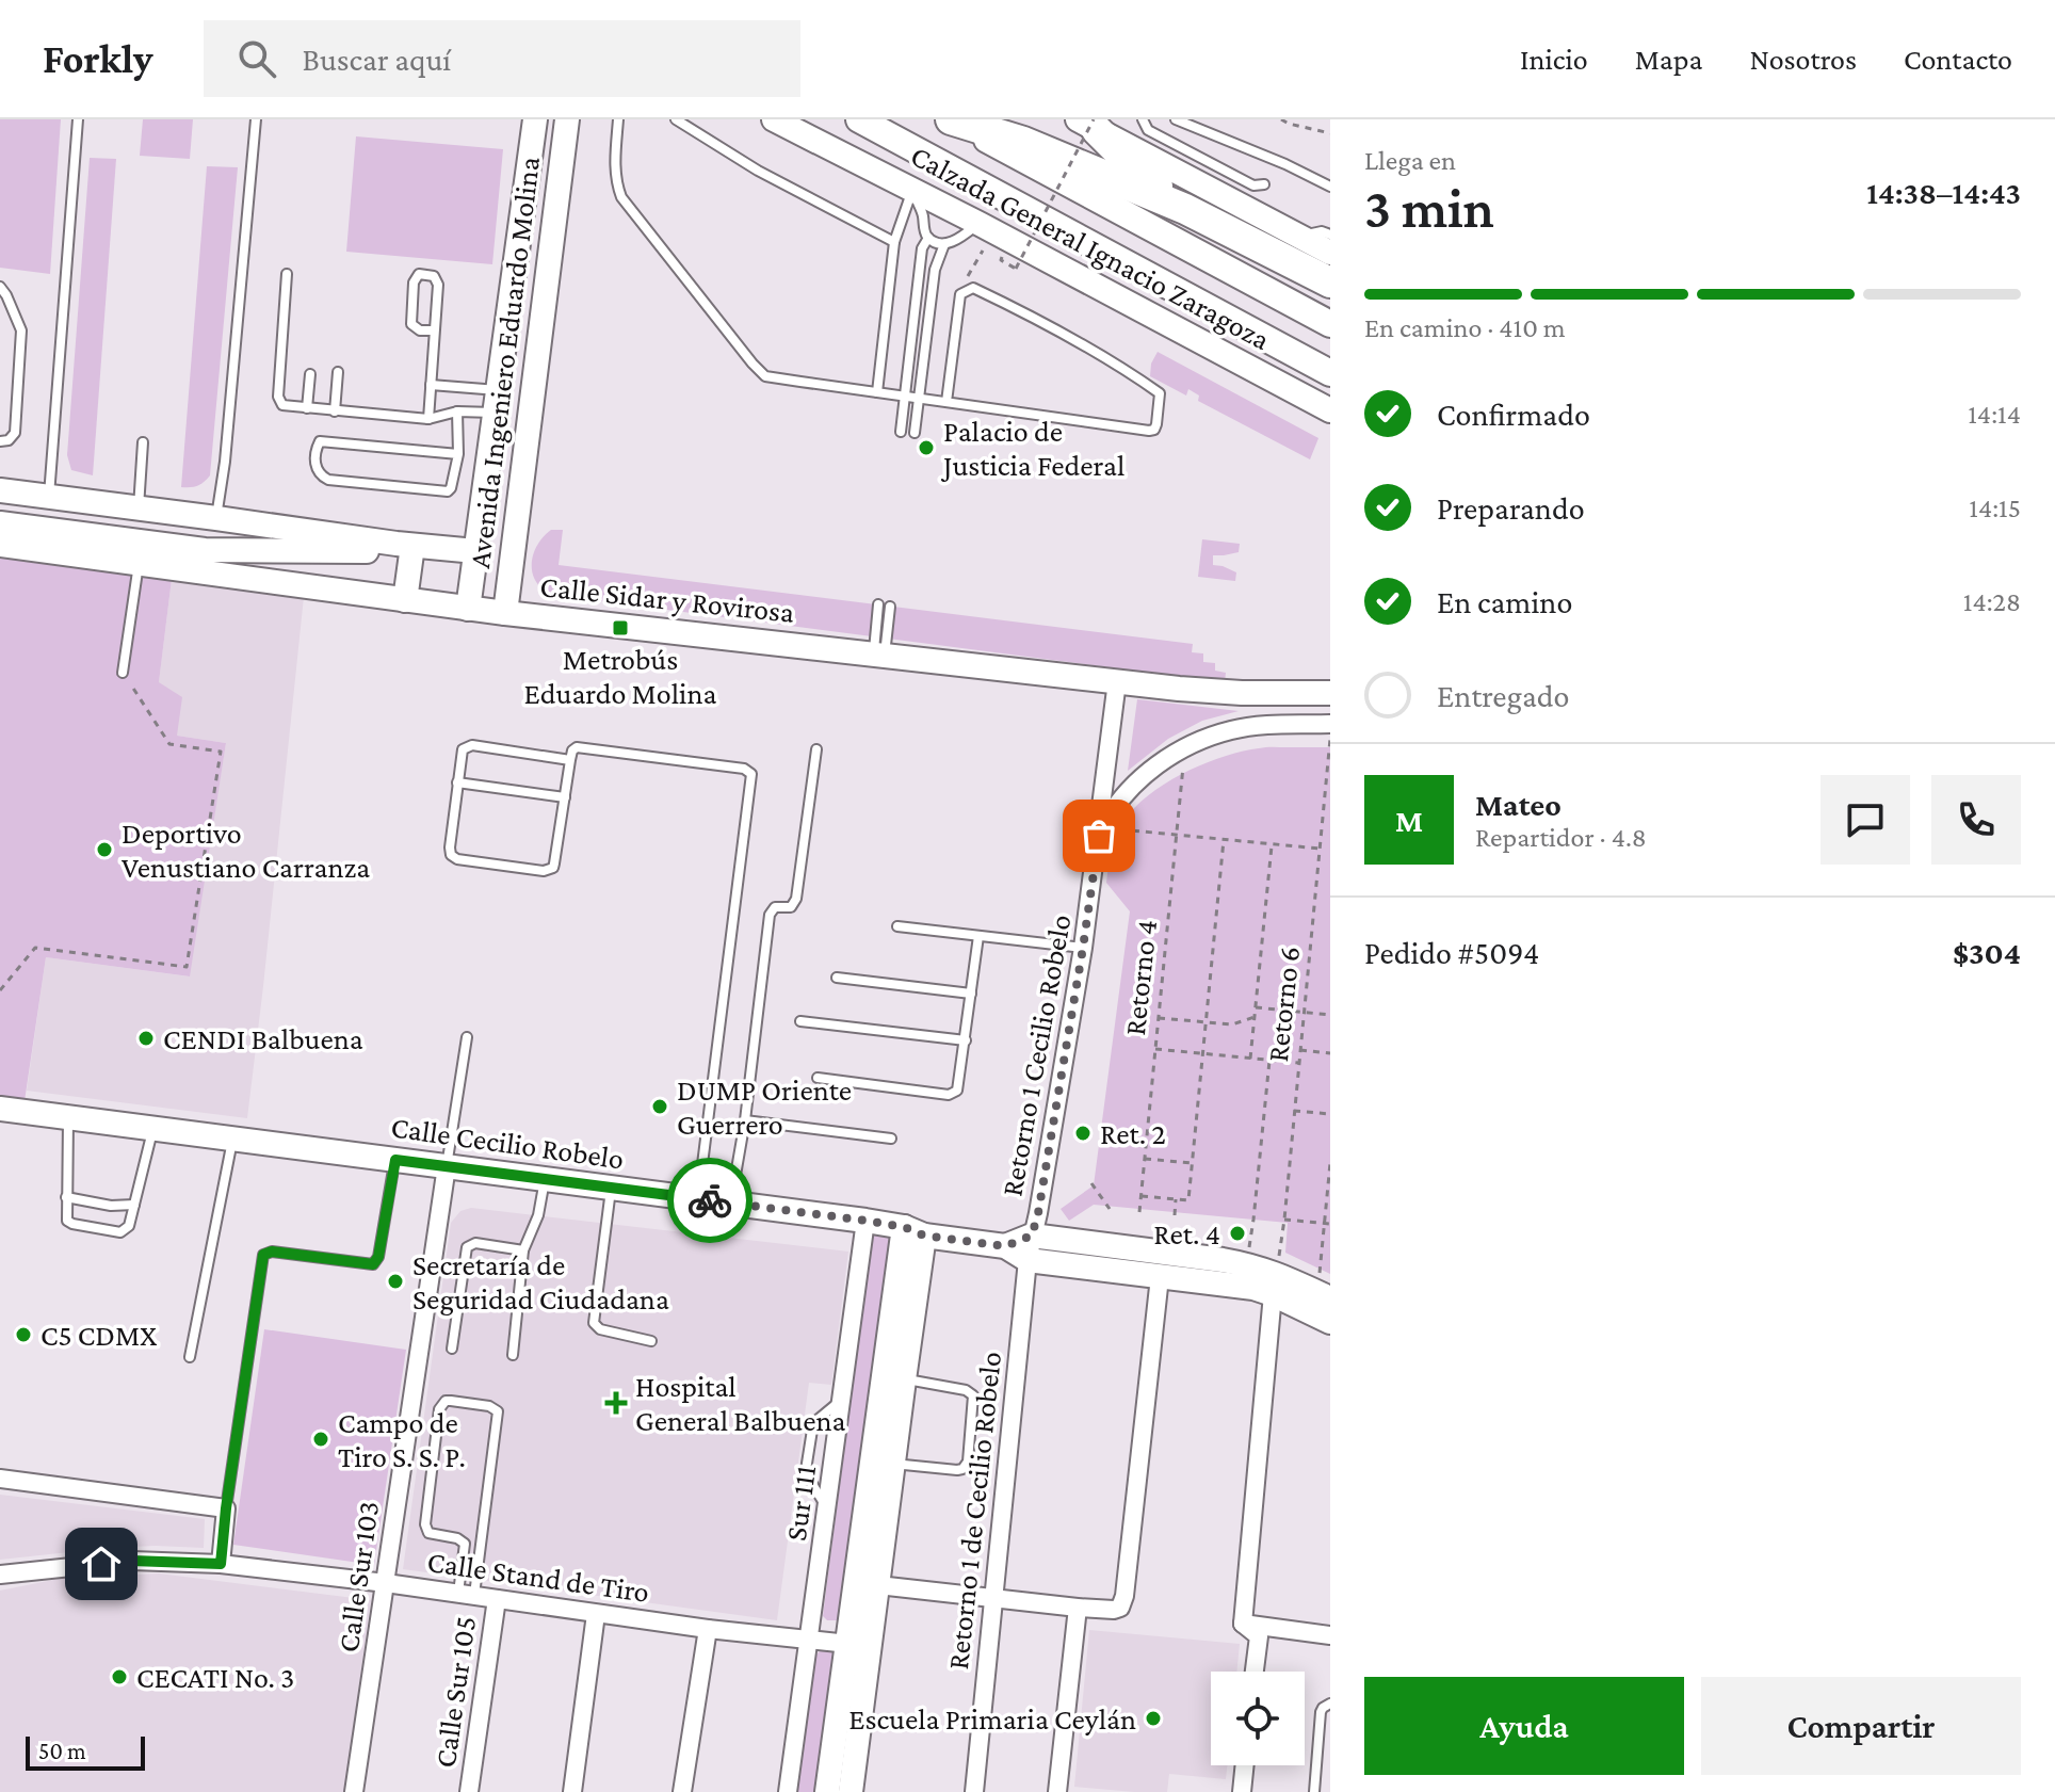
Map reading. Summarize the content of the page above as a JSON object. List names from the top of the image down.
{
  "streets": {
    "main road": ["Calzada General Ignacio Zaragoza"],
    "street": [
      "Avenida Ingeniero Eduardo Molina",
      "Calle Sidar y Rovirosa",
      "Retorno 1 Cecilio Robelo",
      "Calle Cecilio Robelo",
      "Sur 111",
      "Retorno 1 de Cecilio Robelo",
      "Calle Sur 103",
      "Calle Stand de Tiro",
      "Calle Sur 105"
    ],
    "path": ["Retorno 4", "Retorno 6"]
  },
  "crossings": [
    ["Avenida Ingeniero Eduardo Molina", "Calle Sidar y Rovirosa"],
    ["Calle Sidar y Rovirosa", "Retorno 1 Cecilio Robelo"],
    ["Retorno 6", "Calle Cecilio Robelo"],
    ["Retorno 1 Cecilio Robelo", "Calle Cecilio Robelo"],
    ["Retorno 1 Cecilio Robelo", "Retorno 1 de Cecilio Robelo"],
    ["Calle Cecilio Robelo", "Sur 111"],
    ["Calle Cecilio Robelo", "Retorno 1 de Cecilio Robelo"],
    ["Calle Cecilio Robelo", "Calle Sur 103"],
    ["Sur 111", "Calle Stand de Tiro"],
    ["Calle Sur 103", "Calle Stand de Tiro"],
    ["Calle Stand de Tiro", "Calle Sur 105"]
  ],
  "places": {
    "other": [
      "Palacio de Justicia Federal",
      "Deportivo Venustiano Carranza",
      "CENDI Balbuena",
      "DUMP Oriente Guerrero",
      "Ret. 2",
      "Ret. 4",
      "Secretaría de Seguridad Ciudadana",
      "C5 CDMX",
      "Campo de Tiro S. S. P.",
      "CECATI No. 3",
      "Escuela Primaria Ceylán"
    ],
    "transit": ["Metrobús Eduardo Molina"],
    "health": ["Hospital General Balbuena"]
  },
  "scale_bar": "50 m",
  "page": {
    "header": "Forkly",
    "search": "Buscar aquí",
    "nav": [
      "Inicio",
      "Mapa",
      "Nosotros",
      "Contacto"
    ],
    "heading": ["3 min", "Llega en", "14:38–14:43"],
    "panel": [
      "Mateo",
      "Repartidor · 4.8",
      "Pedido #5094",
      "$304"
    ],
    "bar": "En camino · 410 m",
    "list": [
      ["Confirmado", "14:14"],
      ["Preparando", "14:15"],
      ["En camino", "14:28"],
      "Entregado"
    ],
    "round": "M",
    "buttons": ["Ayuda", "Compartir"],
    "scale": "50 m"
  }
}
